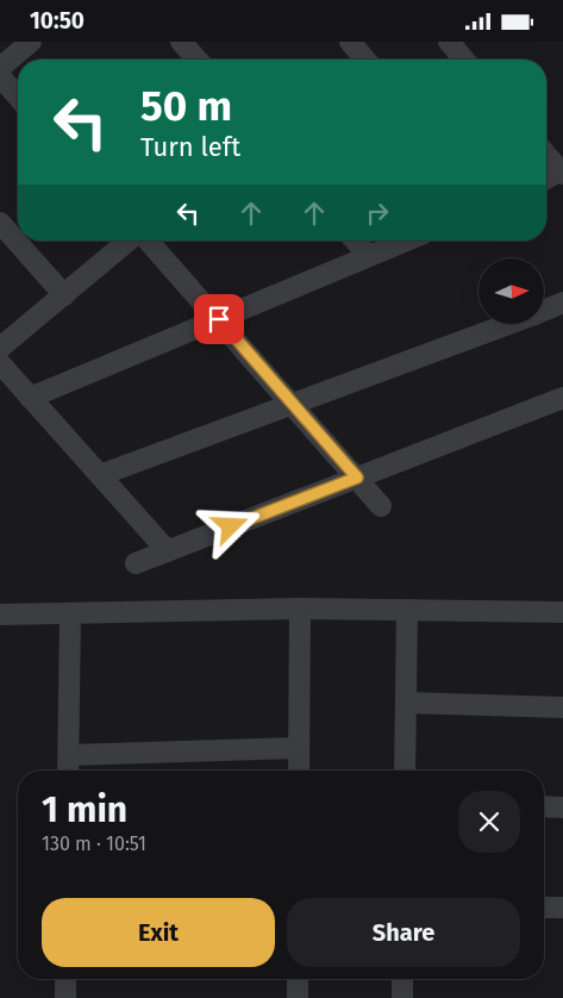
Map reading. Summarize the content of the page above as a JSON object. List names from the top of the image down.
{
  "north": "right",
  "page": {
    "status": "10:50",
    "turn": ["50 m", "Turn left"],
    "heading": ["1 min", "130 m · 10:51"],
    "buttons": ["Exit", "Share"]
  }
}
